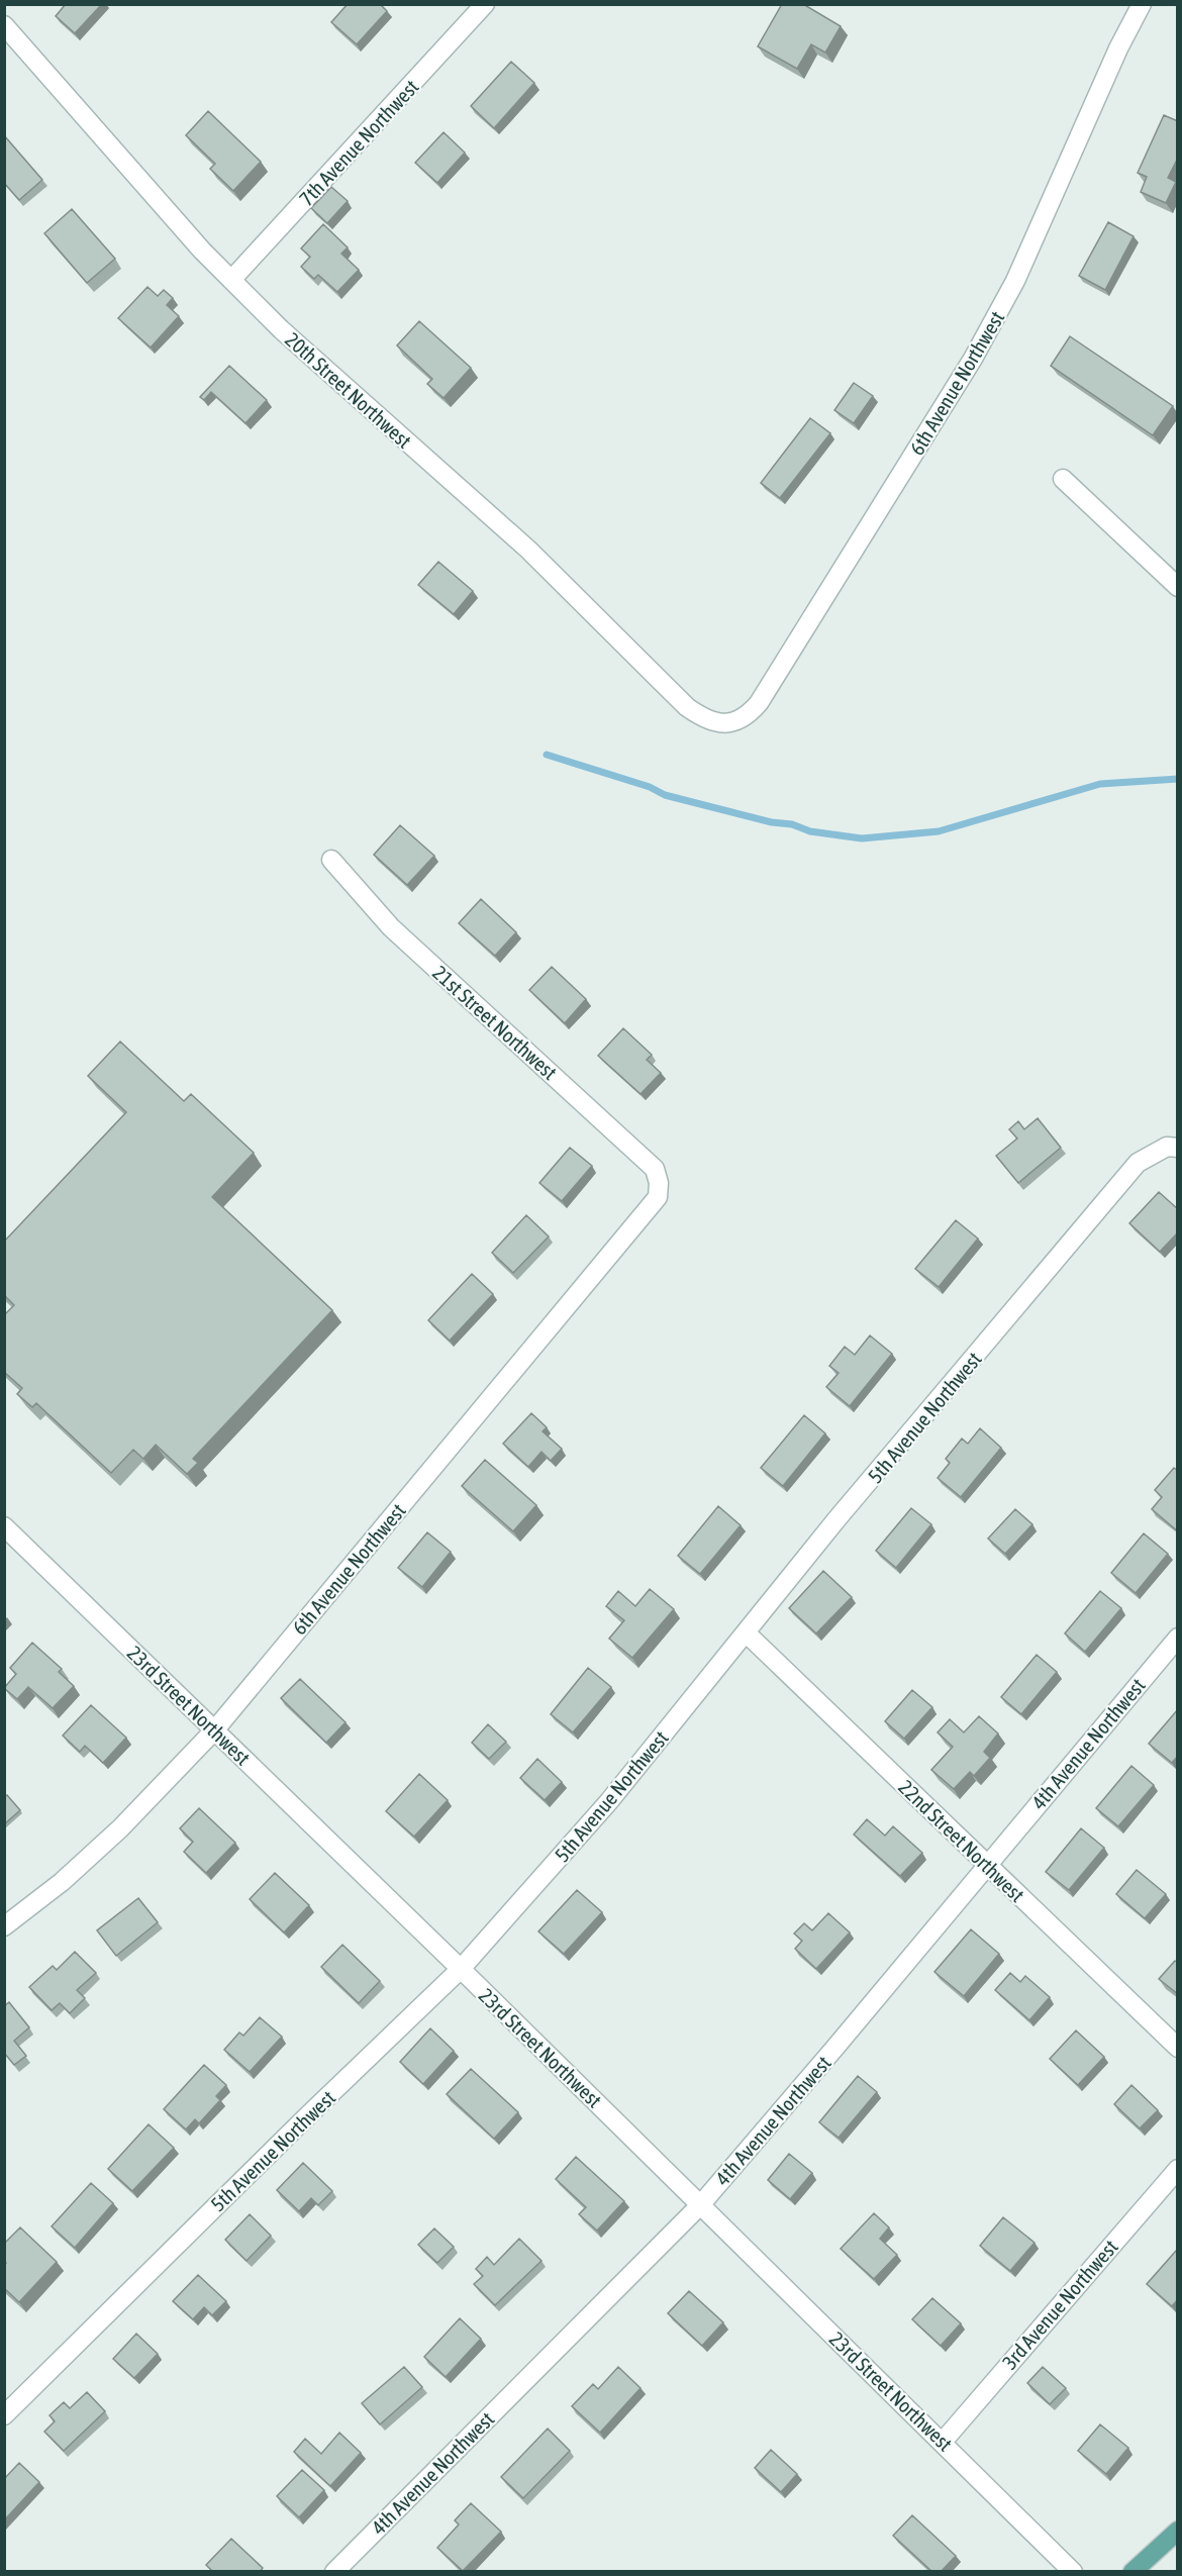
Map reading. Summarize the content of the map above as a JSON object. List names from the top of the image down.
{
  "streets": {
    "street": [
      "7th Avenue Northwest",
      "6th Avenue Northwest",
      "20th Street Northwest",
      "21st Street Northwest",
      "5th Avenue Northwest",
      "23rd Street Northwest",
      "4th Avenue Northwest",
      "22nd Street Northwest",
      "3rd Avenue Northwest"
    ]
  },
  "crossings": [
    ["7th Avenue Northwest", "20th Street Northwest"],
    ["6th Avenue Northwest", "20th Street Northwest"],
    ["6th Avenue Northwest", "21st Street Northwest"],
    ["6th Avenue Northwest", "23rd Street Northwest"],
    ["5th Avenue Northwest", "23rd Street Northwest"],
    ["5th Avenue Northwest", "22nd Street Northwest"],
    ["23rd Street Northwest", "4th Avenue Northwest"],
    ["23rd Street Northwest", "3rd Avenue Northwest"],
    ["4th Avenue Northwest", "22nd Street Northwest"]
  ]
}
